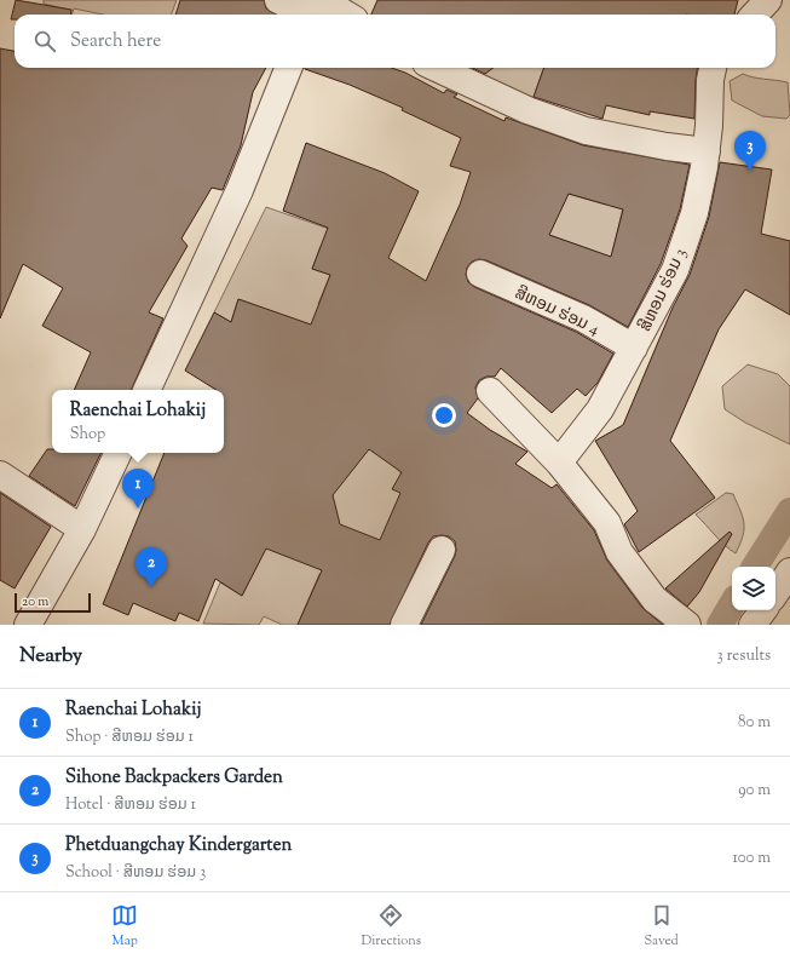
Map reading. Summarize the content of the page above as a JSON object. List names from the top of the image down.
{
  "streets": {
    "street": ["ສີຫອມ ຮ່ອມ 3", "ສີຫອມ ຮ່ອມ 4"]
  },
  "crossings": [
    ["ສີຫອມ ຮ່ອມ 3", "ສີຫອມ ຮ່ອມ 4"]
  ],
  "scale_bar": "20 m",
  "page": {
    "search": "Search here",
    "pins": ["3", "1", "2"],
    "popup": ["Raenchai Lohakij", "Shop"],
    "scale": "20 m",
    "heading": ["Nearby", "3 results"],
    "list": [
      {
        "mark": "1",
        "name": "Raenchai Lohakij",
        "note": "Shop · ສີຫອມ ຮ່ອມ 1",
        "value": "80 m"
      },
      {
        "mark": "2",
        "name": "Sihone Backpackers Garden",
        "note": "Hotel · ສີຫອມ ຮ່ອມ 1",
        "value": "90 m"
      },
      {
        "mark": "3",
        "name": "Phetduangchay Kindergarten",
        "note": "School · ສີຫອມ ຮ່ອມ 3",
        "value": "100 m"
      }
    ],
    "nav": ["Map", "Directions", "Saved"]
  }
}
